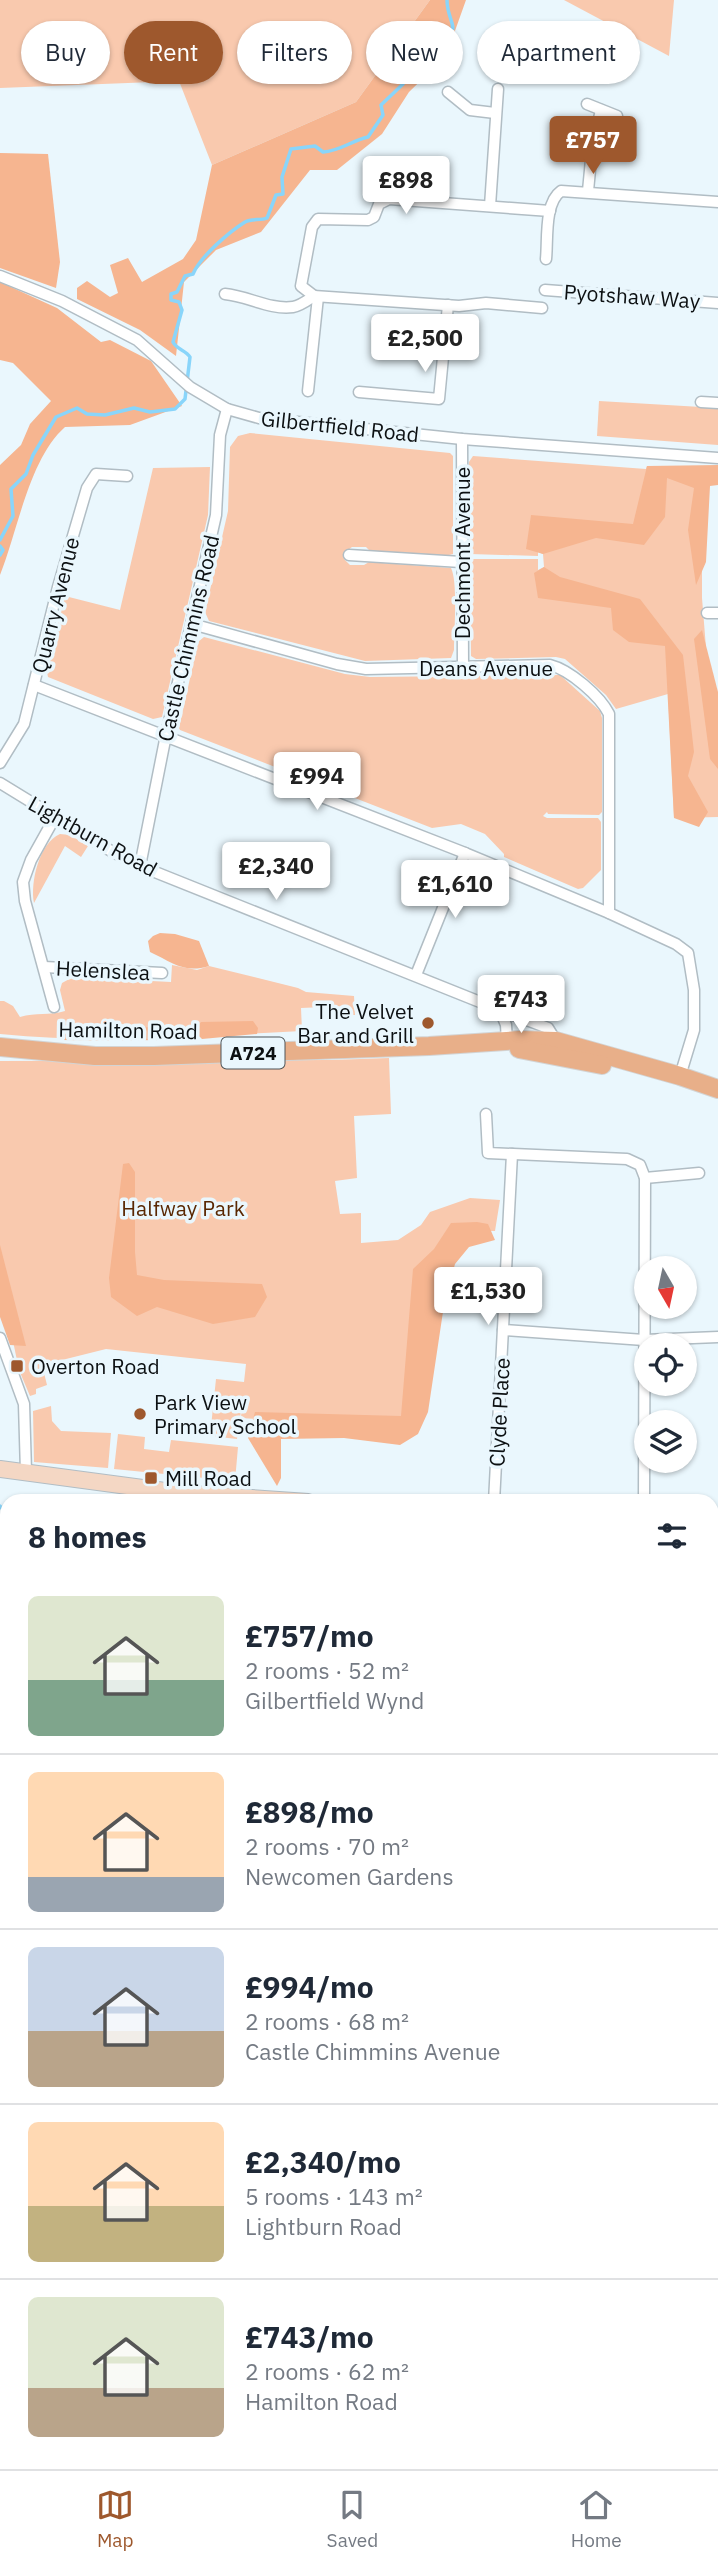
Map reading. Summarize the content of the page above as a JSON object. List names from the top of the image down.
{
  "streets": {
    "main road": ["Hamilton Road", "A724"],
    "street": [
      "Pyotshaw Way",
      "Gilbertfield Road",
      "Dechmont Avenue",
      "Quarry Avenue",
      "Castle Chimmins Road",
      "Deans Avenue",
      "Lightburn Road",
      "Helenslea",
      "Clyde Place"
    ]
  },
  "crossings": [
    ["Gilbertfield Road", "Dechmont Avenue"],
    ["Gilbertfield Road", "Castle Chimmins Road"],
    ["Dechmont Avenue", "Deans Avenue"],
    ["Castle Chimmins Road", "Deans Avenue"],
    ["Castle Chimmins Road", "Lightburn Road"],
    ["Lightburn Road", "Hamilton Road"]
  ],
  "parks": ["Halfway Park"],
  "places": {
    "other": ["The Velvet Bar and Grill", "Park View Primary School"],
    "transit": ["Overton Road", "Mill Road"]
  },
  "north": "bottom",
  "page": {
    "chip": [
      "Buy",
      "Rent",
      "Filters",
      "New",
      "Apartment"
    ],
    "price": [
      "£757",
      "£898",
      "£2,500",
      "£994",
      "£2,340",
      "£1,610",
      "£743",
      "£1,530"
    ],
    "heading": "8 homes",
    "list": [
      {
        "name": "£757/mo",
        "note": "2 rooms · 52 m² · Gilbertfield Wynd"
      },
      {
        "name": "£898/mo",
        "note": "2 rooms · 70 m² · Newcomen Gardens"
      },
      {
        "name": "£994/mo",
        "note": "2 rooms · 68 m² · Castle Chimmins Avenue"
      },
      {
        "name": "£2,340/mo",
        "note": "5 rooms · 143 m² · Lightburn Road"
      },
      {
        "name": "£743/mo",
        "note": "2 rooms · 62 m² · Hamilton Road"
      }
    ],
    "tabs": ["Map", "Saved", "Home"]
  }
}
